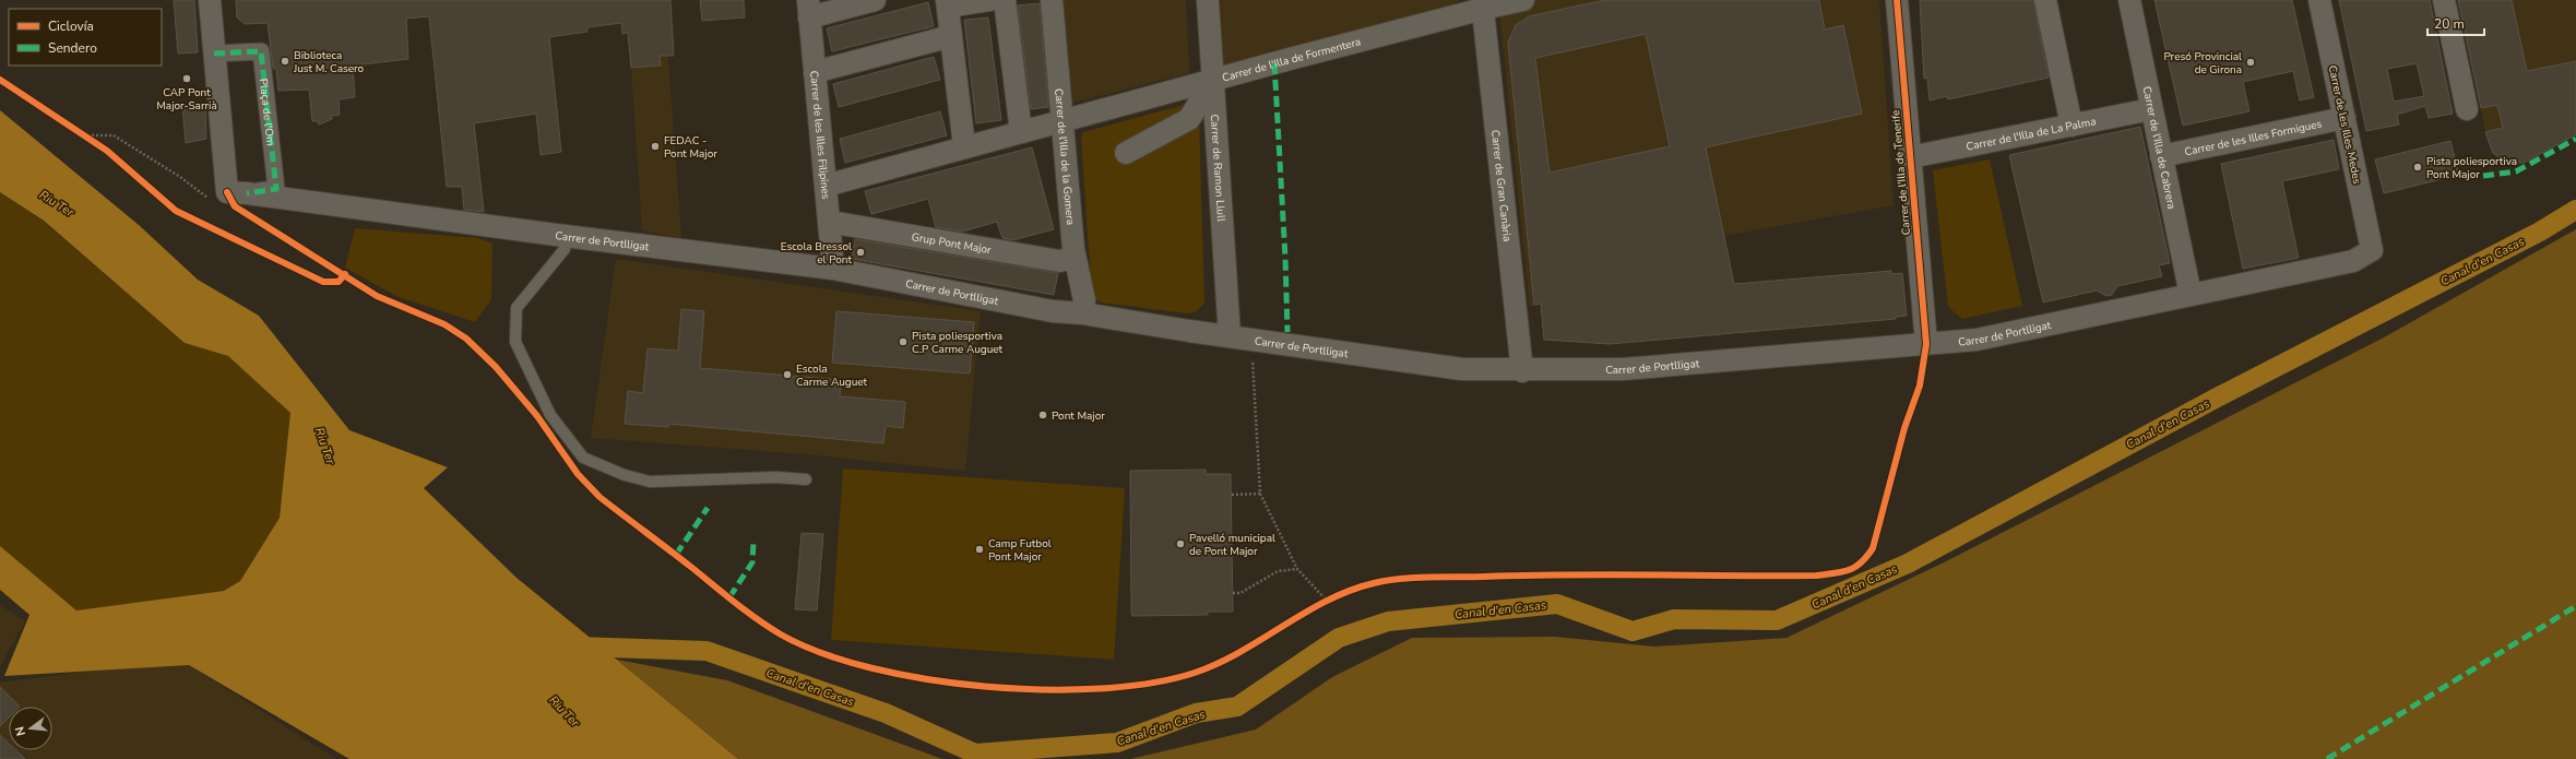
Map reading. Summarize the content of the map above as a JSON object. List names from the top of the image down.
{
  "streets": {
    "street": [
      "Carrer de l'Illa de Formentera",
      "Plaça de l'Om",
      "Carrer de les Illes Medes",
      "Carrer de l'Illa de La Palma",
      "Carrer de les Illes Filipines",
      "Carrer de les Illes Formigues",
      "Carrer de l'Illa de Cabrera",
      "Carrer de l'Illa de la Gomera",
      "Carrer de Ramon Llull",
      "Carrer de l'Illa de Tenerife",
      "Carrer de Gran Canària",
      "Carrer de Portlligat",
      "Grup Pont Major"
    ]
  },
  "crossings": [
    ["Carrer de l'Illa de Formentera", "Carrer de l'Illa de la Gomera"],
    ["Carrer de l'Illa de Formentera", "Carrer de Ramon Llull"],
    ["Carrer de l'Illa de Formentera", "Carrer de Gran Canària"],
    ["Plaça de l'Om", "Carrer de Portlligat"],
    ["Carrer de les Illes Medes", "Carrer de les Illes Formigues"],
    ["Carrer de les Illes Medes", "Carrer de Portlligat"],
    ["Carrer de l'Illa de La Palma", "Carrer de l'Illa de Cabrera"],
    ["Carrer de l'Illa de La Palma", "Carrer de l'Illa de Tenerife"],
    ["Carrer de les Illes Filipines", "Carrer de Portlligat"],
    ["Carrer de les Illes Filipines", "Grup Pont Major"],
    ["Carrer de les Illes Formigues", "Carrer de l'Illa de Cabrera"],
    ["Carrer de l'Illa de Cabrera", "Carrer de Portlligat"],
    ["Carrer de l'Illa de la Gomera", "Carrer de Portlligat"],
    ["Carrer de l'Illa de la Gomera", "Grup Pont Major"],
    ["Carrer de Ramon Llull", "Carrer de Portlligat"],
    ["Carrer de l'Illa de Tenerife", "Carrer de Portlligat"],
    ["Carrer de Gran Canària", "Carrer de Portlligat"]
  ],
  "water": ["Riu Ter", "Canal d'en Casas"],
  "places": [
    "Biblioteca Just M. Casero",
    "Presó Provincial de Girona",
    "CAP Pont Major-Sarrià",
    "FEDAC - Pont Major",
    "Pista poliesportiva Pont Major",
    "Escola Bressol el Pont",
    "Pista poliesportiva C.P Carme Auguet",
    "Escola Carme Auguet",
    "Pont Major",
    "Pavelló municipal de Pont Major",
    "Camp Futbol Pont Major"
  ],
  "legend": ["Ciclovía", "Sendero"],
  "scale_bar": "20 m",
  "north": "left"
}
